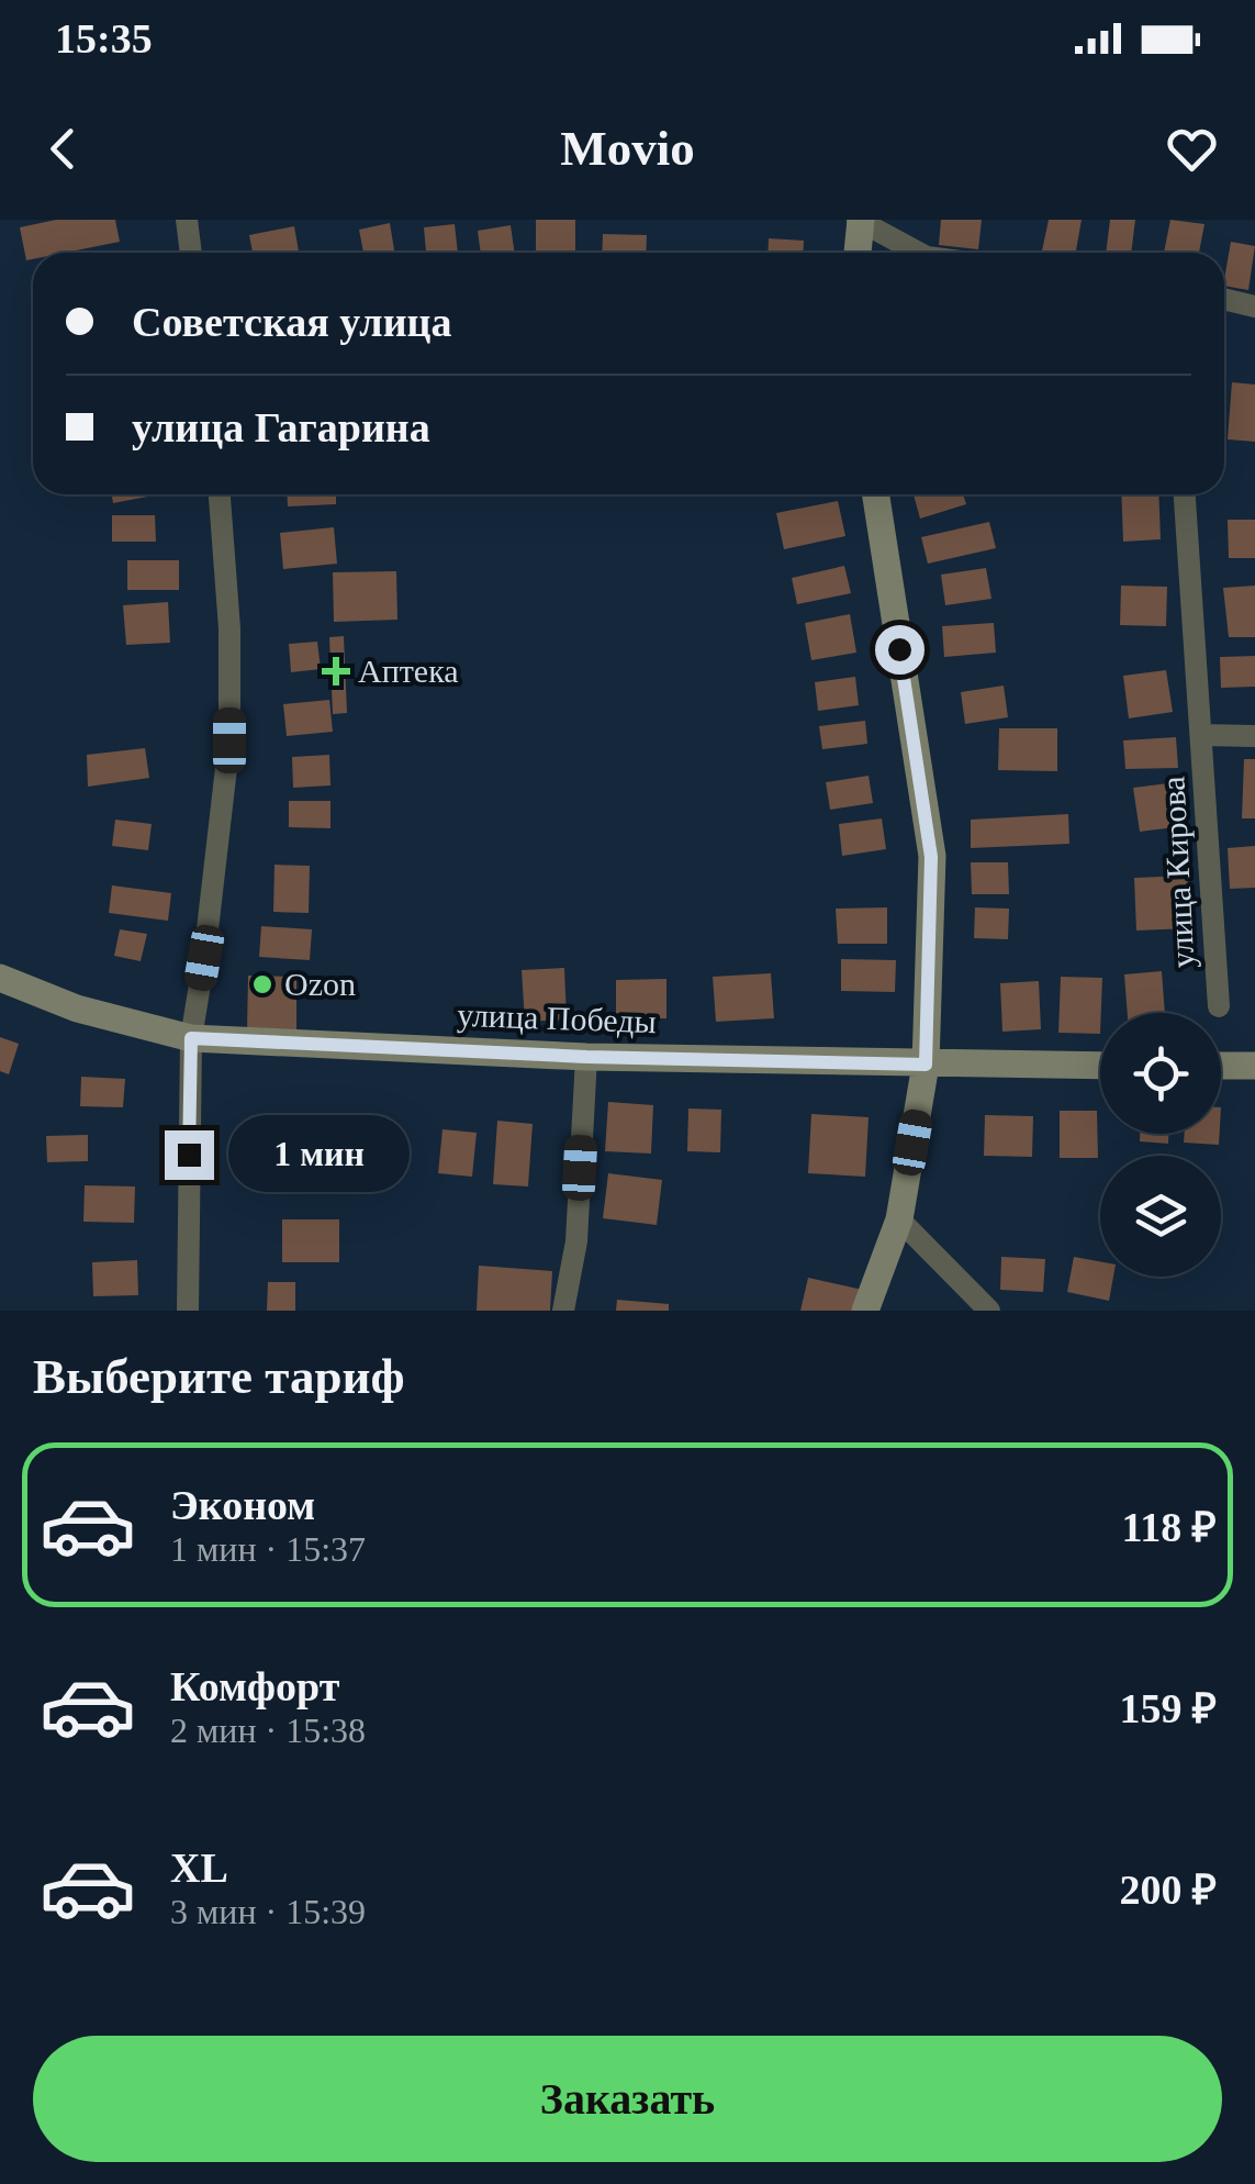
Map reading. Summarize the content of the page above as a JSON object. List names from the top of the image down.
{
  "streets": {
    "street": ["улица Кирова", "улица Победы"]
  },
  "places": {
    "health": ["Аптека"],
    "other": ["Ozon"]
  },
  "page": {
    "status": "15:35",
    "header": "Movio",
    "banner": ["Советская улица", "улица Гагарина"],
    "bubble": "1 мин",
    "heading": "Выберите тариф",
    "list": [
      {
        "name": "Эконом",
        "note": "1 мин · 15:37",
        "value": "118 ₽"
      },
      {
        "name": "Комфорт",
        "note": "2 мин · 15:38",
        "value": "159 ₽"
      },
      {
        "name": "XL",
        "note": "3 мин · 15:39",
        "value": "200 ₽"
      }
    ],
    "buttons": "Заказать"
  }
}
